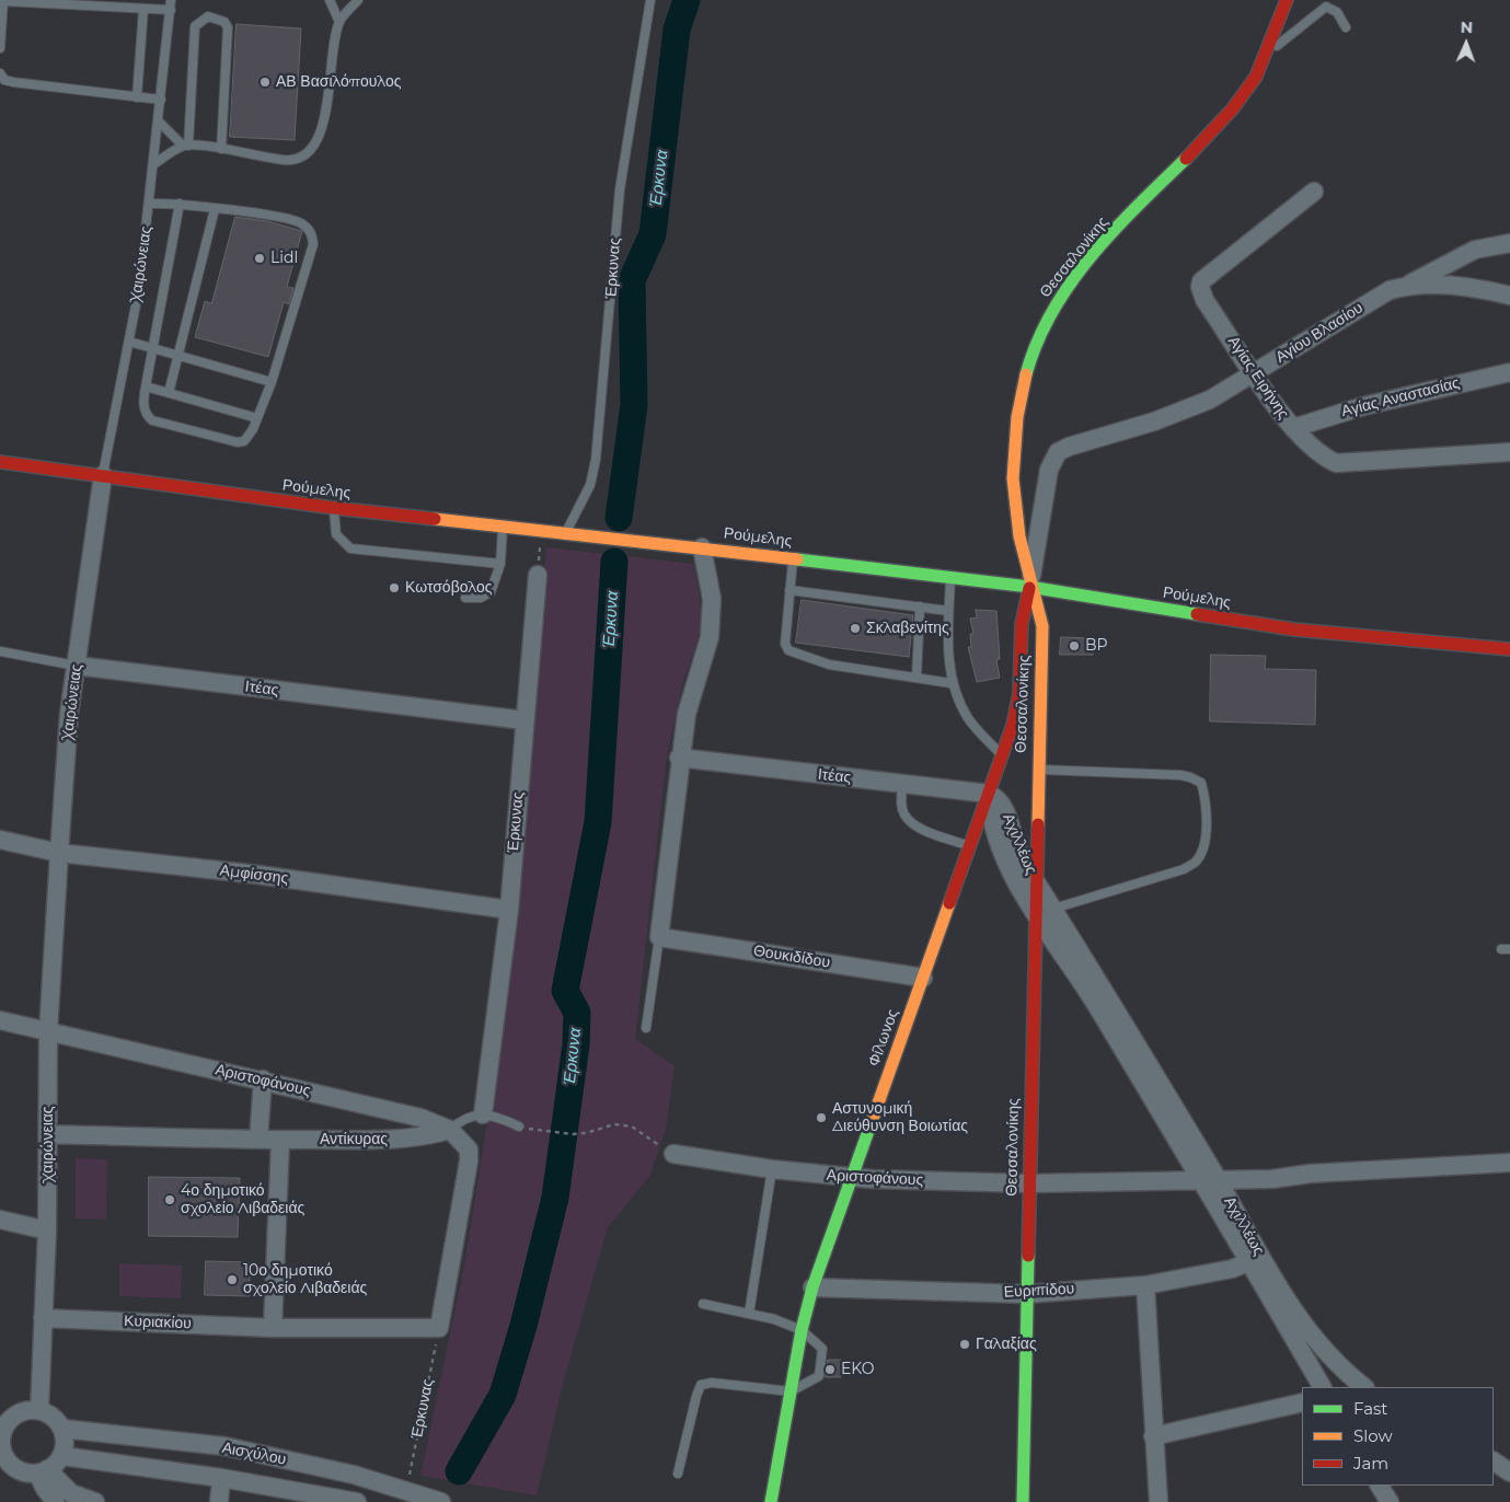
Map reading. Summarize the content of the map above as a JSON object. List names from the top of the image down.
{
  "streets": {
    "main road": ["Θεσσαλονίκης", "Ρούμελης", "Φίλωνος"],
    "street": [
      "Χαιρώνειας",
      "Έρκυνας",
      "Αγίου Βλασίου",
      "Αγίας Ειρήνης",
      "Αγίας Αναστασίας",
      "Ιτέας",
      "Αχιλλέως",
      "Αμφίσσης",
      "Θουκιδίδου",
      "Αριστοφάνους",
      "Αντίκυρας",
      "Ευριπίδου",
      "Κυριακίου",
      "Αισχύλου"
    ]
  },
  "crossings": [
    ["Θεσσαλονίκης", "Αγίου Βλασίου"],
    ["Θεσσαλονίκης", "Ρούμελης"],
    ["Θεσσαλονίκης", "Αχιλλέως"],
    ["Θεσσαλονίκης", "Φίλωνος"],
    ["Θεσσαλονίκης", "Αριστοφάνους"],
    ["Θεσσαλονίκης", "Ευριπίδου"],
    ["Χαιρώνειας", "Ρούμελης"],
    ["Χαιρώνειας", "Ιτέας"],
    ["Χαιρώνειας", "Αμφίσσης"],
    ["Χαιρώνειας", "Αριστοφάνους"],
    ["Χαιρώνειας", "Αντίκυρας"],
    ["Χαιρώνειας", "Κυριακίου"],
    ["Χαιρώνειας", "Αισχύλου"],
    ["Έρκυνας", "Ρούμελης"],
    ["Έρκυνας", "Ιτέας"],
    ["Έρκυνας", "Αμφίσσης"],
    ["Έρκυνας", "Κυριακίου"],
    ["Έρκυνας", "Αισχύλου"],
    ["Αγίου Βλασίου", "Αγίας Ειρήνης"],
    ["Αγίου Βλασίου", "Ρούμελης"],
    ["Αγίου Βλασίου", "Φίλωνος"],
    ["Αγίας Ειρήνης", "Αγίας Αναστασίας"],
    ["Ρούμελης", "Φίλωνος"],
    ["Ιτέας", "Αχιλλέως"],
    ["Ιτέας", "Φίλωνος"],
    ["Αχιλλέως", "Φίλωνος"],
    ["Αχιλλέως", "Αριστοφάνους"],
    ["Αχιλλέως", "Ευριπίδου"],
    ["Θουκιδίδου", "Φίλωνος"],
    ["Φίλωνος", "Αριστοφάνους"],
    ["Φίλωνος", "Ευριπίδου"],
    ["Αριστοφάνους", "Αντίκυρας"]
  ],
  "water": ["Έρκυνα"],
  "places": [
    "ΑΒ Βασιλόπουλος",
    "Lidl",
    "Κωτσόβολος",
    "Σκλαβενίτης",
    "BP",
    "Αστυνομική Διεύθυνση Βοιωτίας",
    "4ο δημοτικό σχολείο Λιβαδειάς",
    "10ο δημοτικό σχολείο Λιβαδειάς",
    "Γαλαξίας",
    "EKO"
  ],
  "legend": ["Fast", "Slow", "Jam"],
  "north": "top"
}
